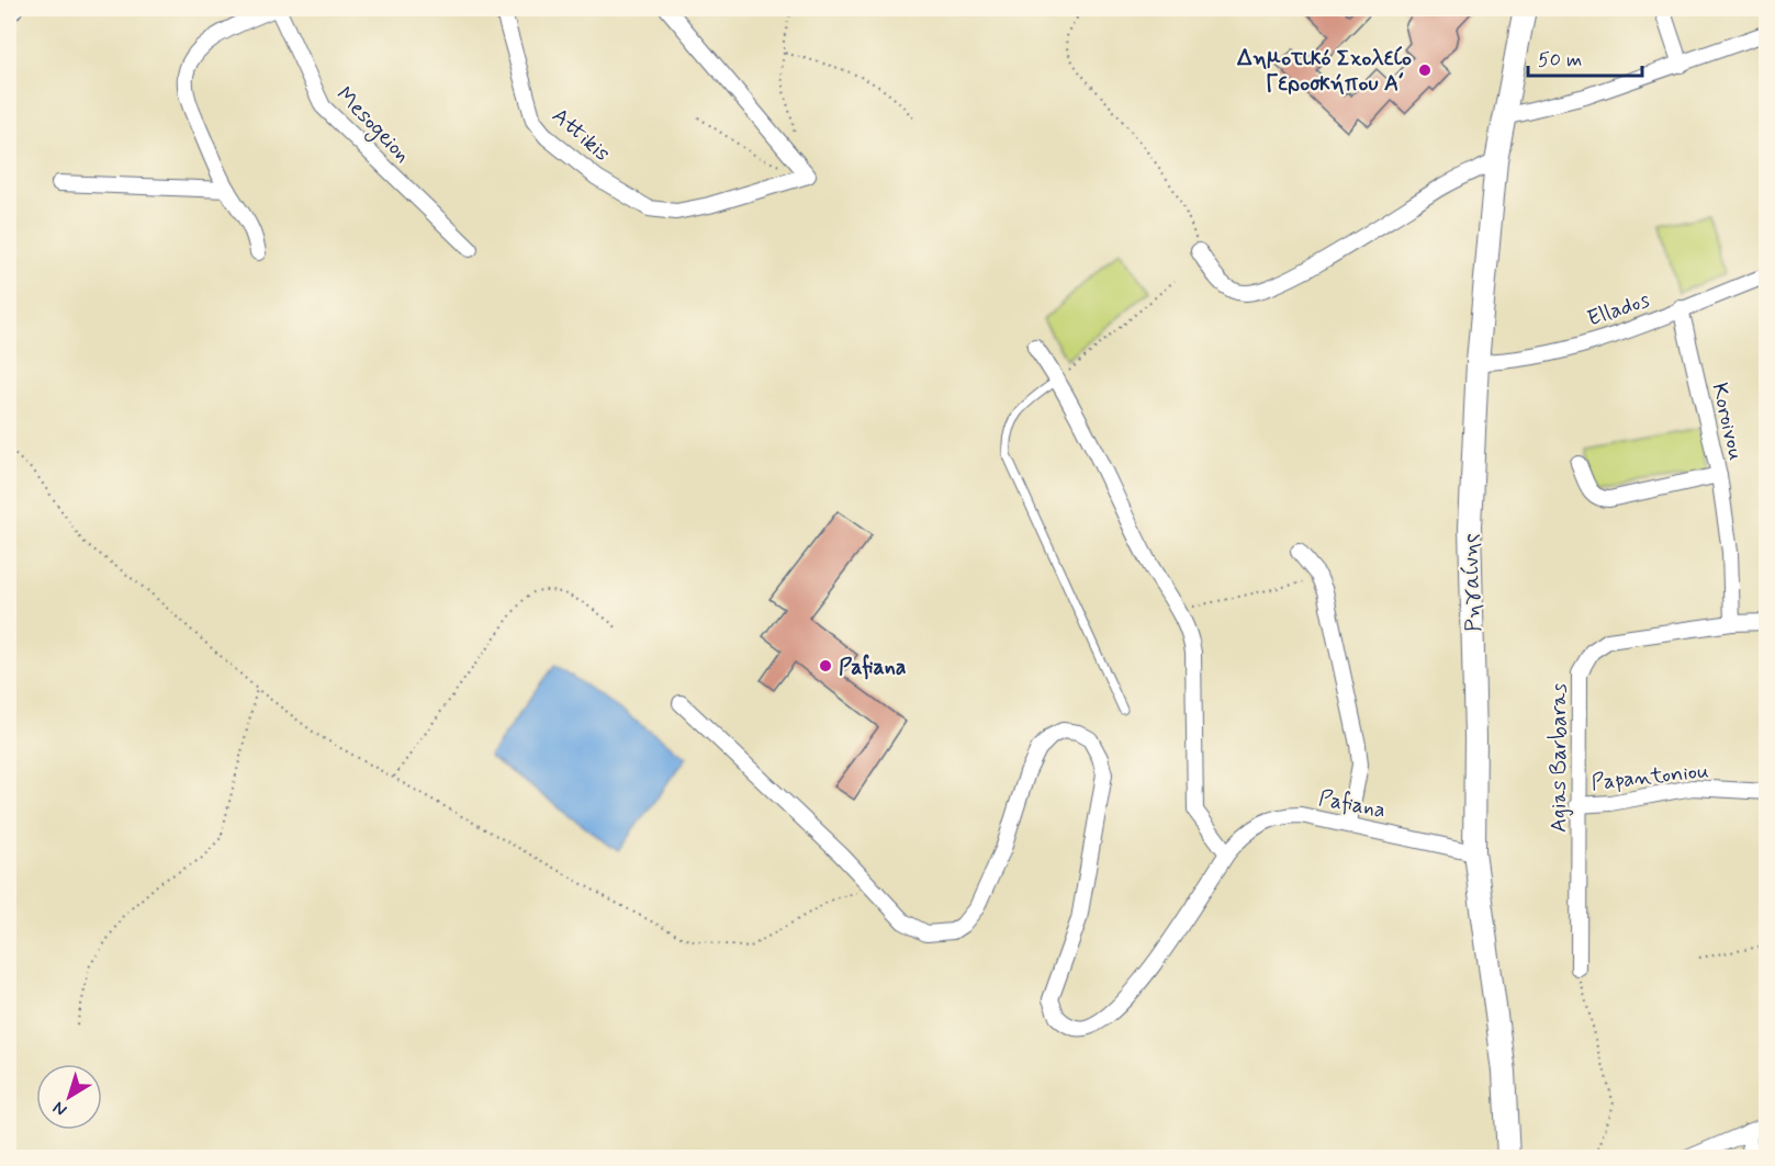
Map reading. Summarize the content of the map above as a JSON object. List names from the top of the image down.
{
  "streets": {
    "street": [
      "Mesogeion",
      "Attikis",
      "Ellados",
      "Koroivou",
      "Ρηγαίνης",
      "Agias Barbaras",
      "Papantoniou",
      "Pafiana"
    ]
  },
  "crossings": [
    ["Ellados", "Koroivou"],
    ["Ellados", "Ρηγαίνης"],
    ["Koroivou", "Agias Barbaras"],
    ["Ρηγαίνης", "Pafiana"],
    ["Agias Barbaras", "Papantoniou"]
  ],
  "places": ["Δημοτικό Σχολείο Γεροσκήπου Α΄", "Pafiana"],
  "scale_bar": "50 m",
  "north": "bottom left"
}
